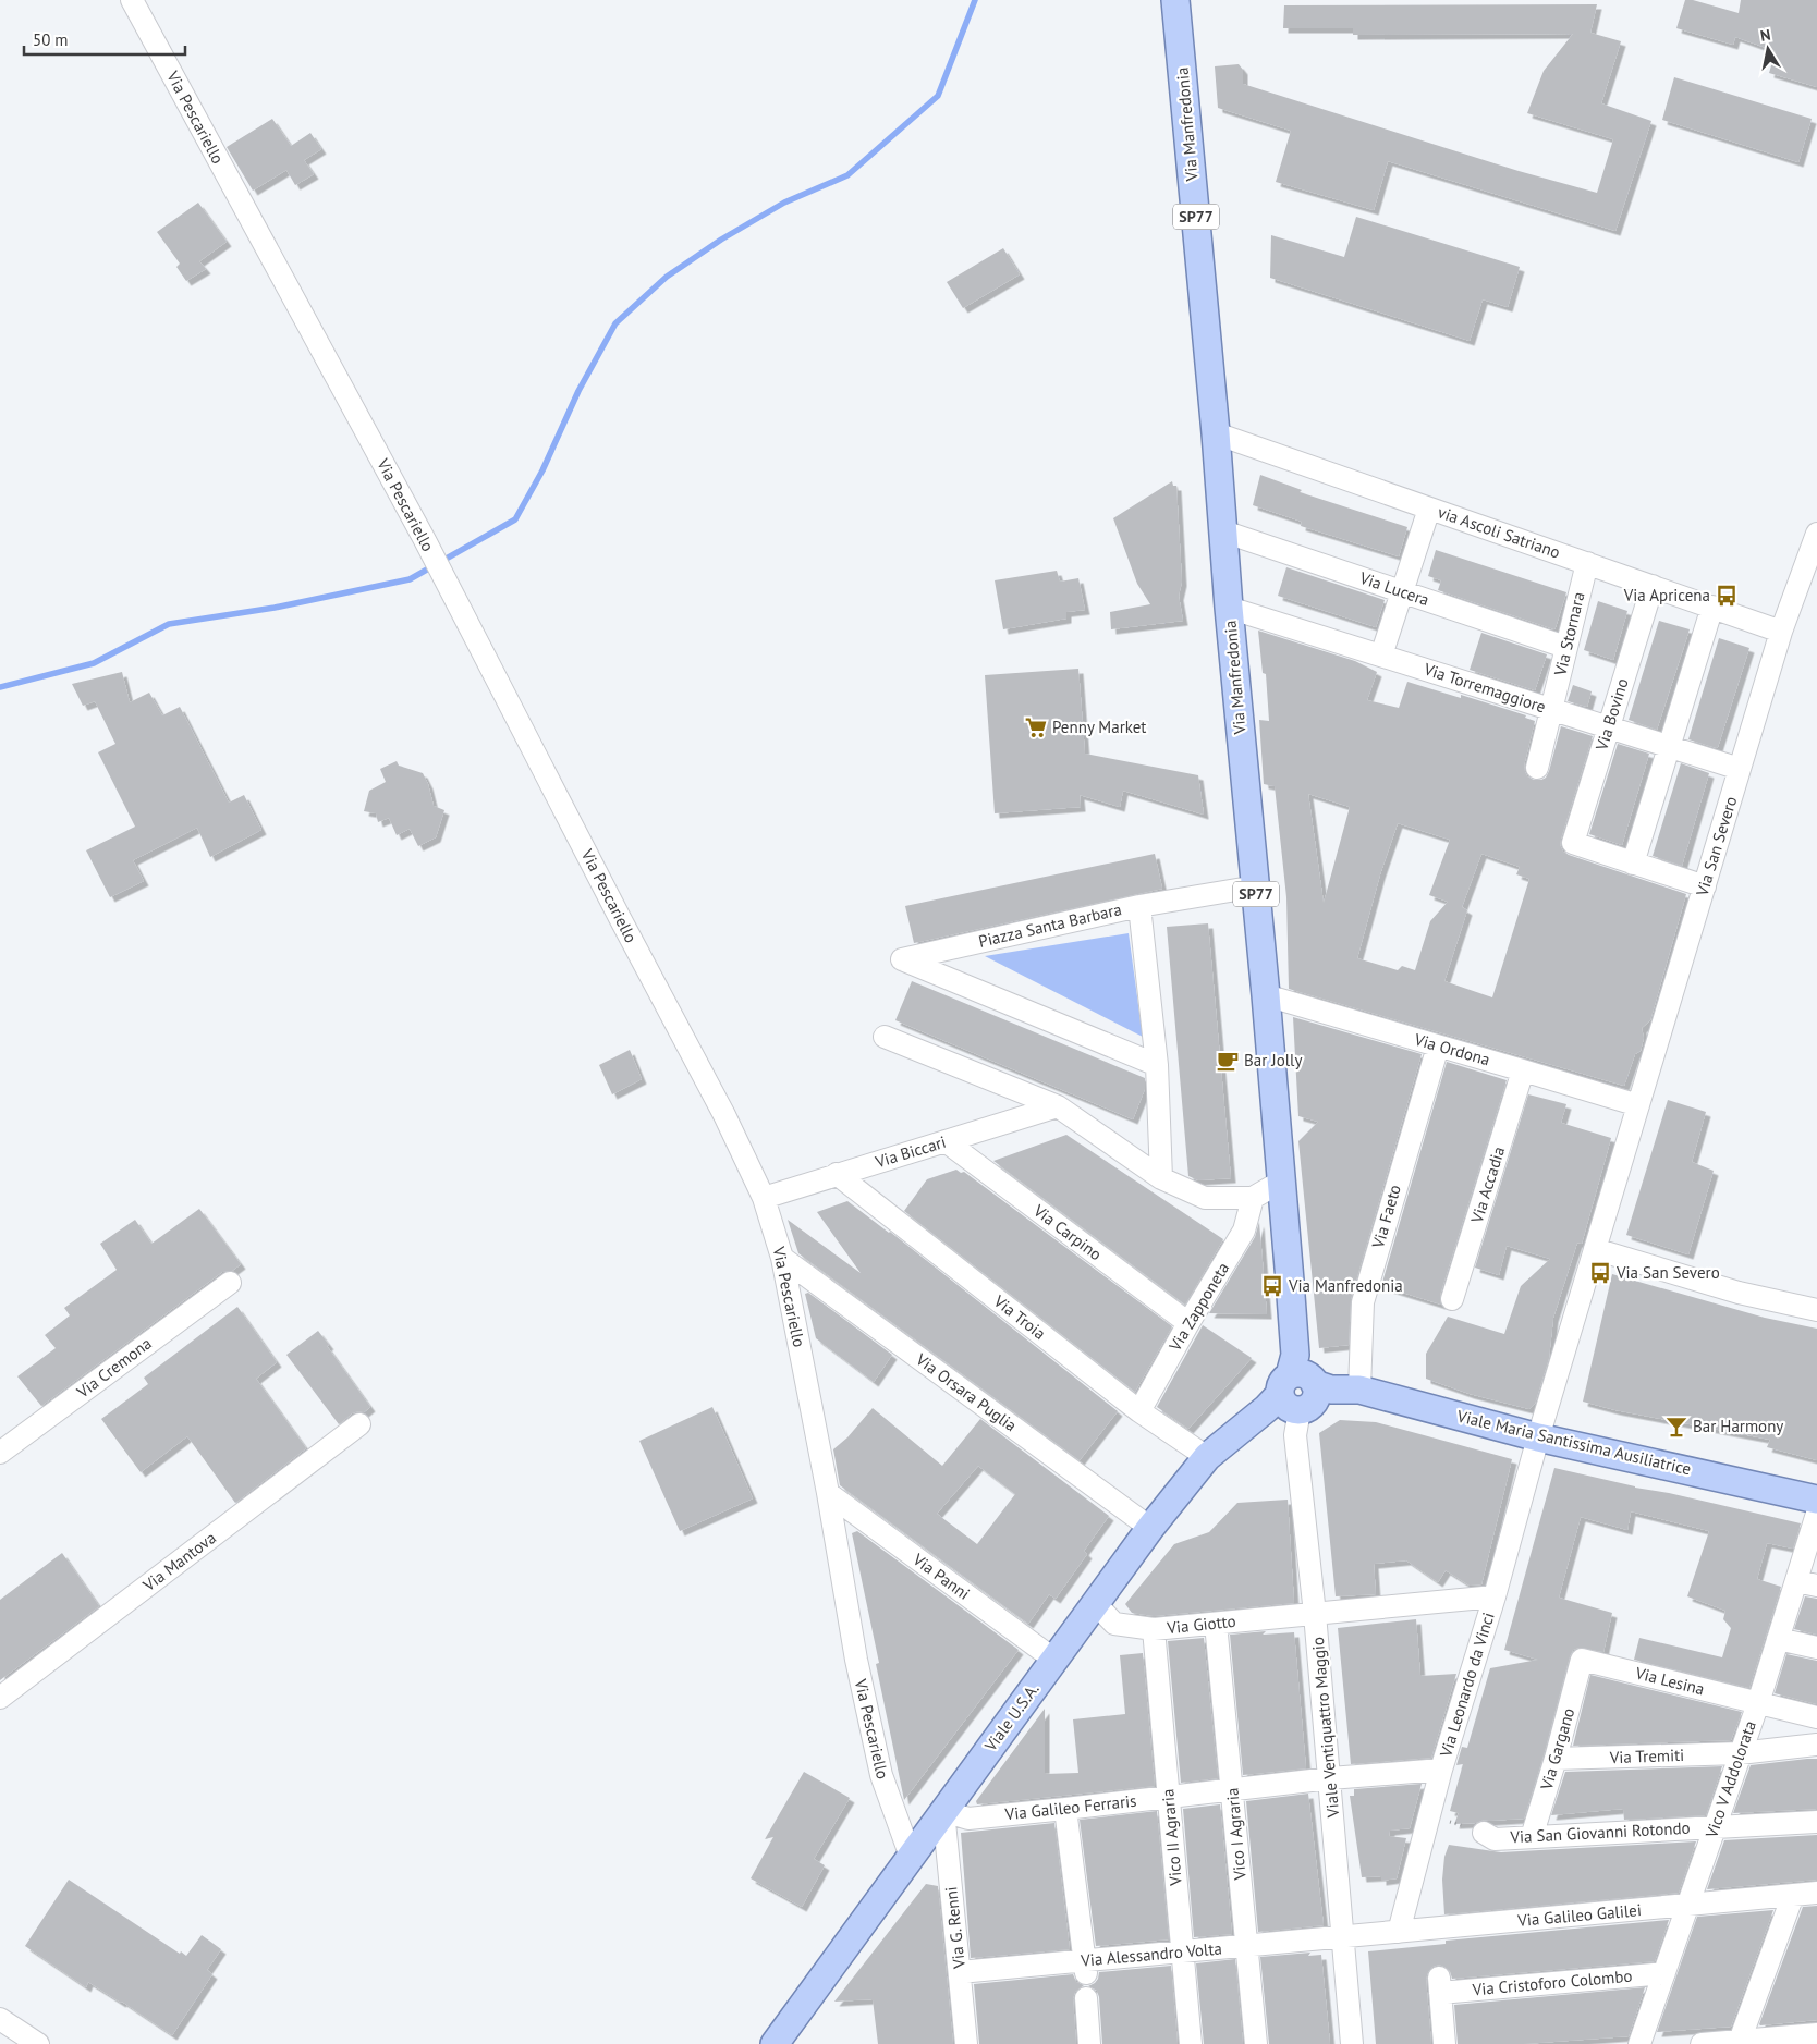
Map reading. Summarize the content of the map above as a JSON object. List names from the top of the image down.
{
  "streets": {
    "main road": [
      "Via Manfredonia",
      "SP77",
      "Viale Maria Santissima Ausiliatrice",
      "Viale U.S.A."
    ],
    "street": [
      "Via Pescariello",
      "via Ascoli Satriano",
      "Via Lucera",
      "Via Stornara",
      "Via Torremaggiore",
      "Via Bovino",
      "Via San Severo",
      "Piazza Santa Barbara",
      "Via Ordona",
      "Via Biccari",
      "Via Accadia",
      "Via Faeto",
      "Via Carpino",
      "Via Zapponeta",
      "Via Troia",
      "Via Cremona",
      "Via Orsara Puglia",
      "Via Mantova",
      "Via Panni",
      "Via Giotto",
      "Via Lesina",
      "Via Leonardo da Vinci",
      "Viale Ventiquattro Maggio",
      "Via Gargano",
      "Via Tremiti",
      "Vico V Addolorata",
      "Via Galileo Ferraris",
      "Via San Giovanni Rotondo",
      "Vico I Agraria",
      "Vico II Agraria",
      "Via Galileo Galilei",
      "Via G. Renni",
      "Via Alessandro Volta",
      "Via Cristoforo Colombo"
    ]
  },
  "crossings": [
    ["Via Pescariello", "Via Biccari"],
    ["Via Pescariello", "Via Orsara Puglia"],
    ["Via Pescariello", "Via Panni"],
    ["Via Pescariello", "Viale U.S.A."],
    ["Via Manfredonia", "via Ascoli Satriano"],
    ["Via Manfredonia", "Via Lucera"],
    ["Via Manfredonia", "Via Torremaggiore"],
    ["Via Manfredonia", "Via Ordona"],
    ["Via Manfredonia", "Viale Maria Santissima Ausiliatrice"],
    ["Via Manfredonia", "Viale U.S.A."],
    ["Via Manfredonia", "Viale Ventiquattro Maggio"],
    ["via Ascoli Satriano", "Via Stornara"],
    ["via Ascoli Satriano", "Via Bovino"],
    ["via Ascoli Satriano", "Via San Severo"],
    ["Via Lucera", "Via Stornara"],
    ["Via Stornara", "Via Torremaggiore"],
    ["Via Torremaggiore", "Via Bovino"],
    ["Via Torremaggiore", "Via San Severo"],
    ["Via San Severo", "Via Ordona"],
    ["Via San Severo", "Viale Maria Santissima Ausiliatrice"],
    ["Via San Severo", "Via Leonardo da Vinci"],
    ["Via Ordona", "Via Accadia"],
    ["Via Ordona", "Via Faeto"],
    ["Via Biccari", "Via Carpino"],
    ["Via Biccari", "Via Troia"],
    ["Via Faeto", "Viale Maria Santissima Ausiliatrice"],
    ["Via Carpino", "Via Zapponeta"],
    ["Via Zapponeta", "Via Troia"],
    ["Via Troia", "Viale U.S.A."],
    ["Via Orsara Puglia", "Viale U.S.A."],
    ["Viale Maria Santissima Ausiliatrice", "Via Leonardo da Vinci"],
    ["Viale Maria Santissima Ausiliatrice", "Viale U.S.A."],
    ["Viale Maria Santissima Ausiliatrice", "Viale Ventiquattro Maggio"],
    ["Via Panni", "Viale U.S.A."],
    ["Via Giotto", "Via Leonardo da Vinci"],
    ["Via Giotto", "Viale U.S.A."],
    ["Via Giotto", "Viale Ventiquattro Maggio"],
    ["Via Giotto", "Vico I Agraria"],
    ["Via Giotto", "Vico II Agraria"],
    ["Via Lesina", "Via Gargano"],
    ["Via Lesina", "Vico V Addolorata"],
    ["Via Leonardo da Vinci", "Via Galileo Ferraris"],
    ["Via Leonardo da Vinci", "Via Galileo Galilei"],
    ["Viale U.S.A.", "Viale Ventiquattro Maggio"],
    ["Viale U.S.A.", "Via Galileo Ferraris"],
    ["Viale U.S.A.", "Via G. Renni"],
    ["Viale Ventiquattro Maggio", "Via Galileo Ferraris"],
    ["Viale Ventiquattro Maggio", "Via Galileo Galilei"],
    ["Viale Ventiquattro Maggio", "Via Alessandro Volta"],
    ["Via Gargano", "Via Tremiti"],
    ["Via Gargano", "Via San Giovanni Rotondo"],
    ["Via Tremiti", "Vico V Addolorata"],
    ["Vico V Addolorata", "Via San Giovanni Rotondo"],
    ["Vico V Addolorata", "Via Galileo Galilei"],
    ["Vico V Addolorata", "Via Cristoforo Colombo"],
    ["Via Galileo Ferraris", "Vico I Agraria"],
    ["Via Galileo Ferraris", "Vico II Agraria"],
    ["Via Galileo Ferraris", "Via G. Renni"],
    ["Vico I Agraria", "Via Alessandro Volta"],
    ["Vico II Agraria", "Via Alessandro Volta"],
    ["Via Galileo Galilei", "Via Alessandro Volta"],
    ["Via G. Renni", "Via Alessandro Volta"]
  ],
  "places": {
    "bus stop": ["Via Apricena", "Via San Severo", "Via Manfredonia"],
    "supermarket": ["Penny Market"],
    "cafe": ["Bar Jolly"],
    "bar": ["Bar Harmony"]
  },
  "scale_bar": "50 m",
  "north": "top"
}
